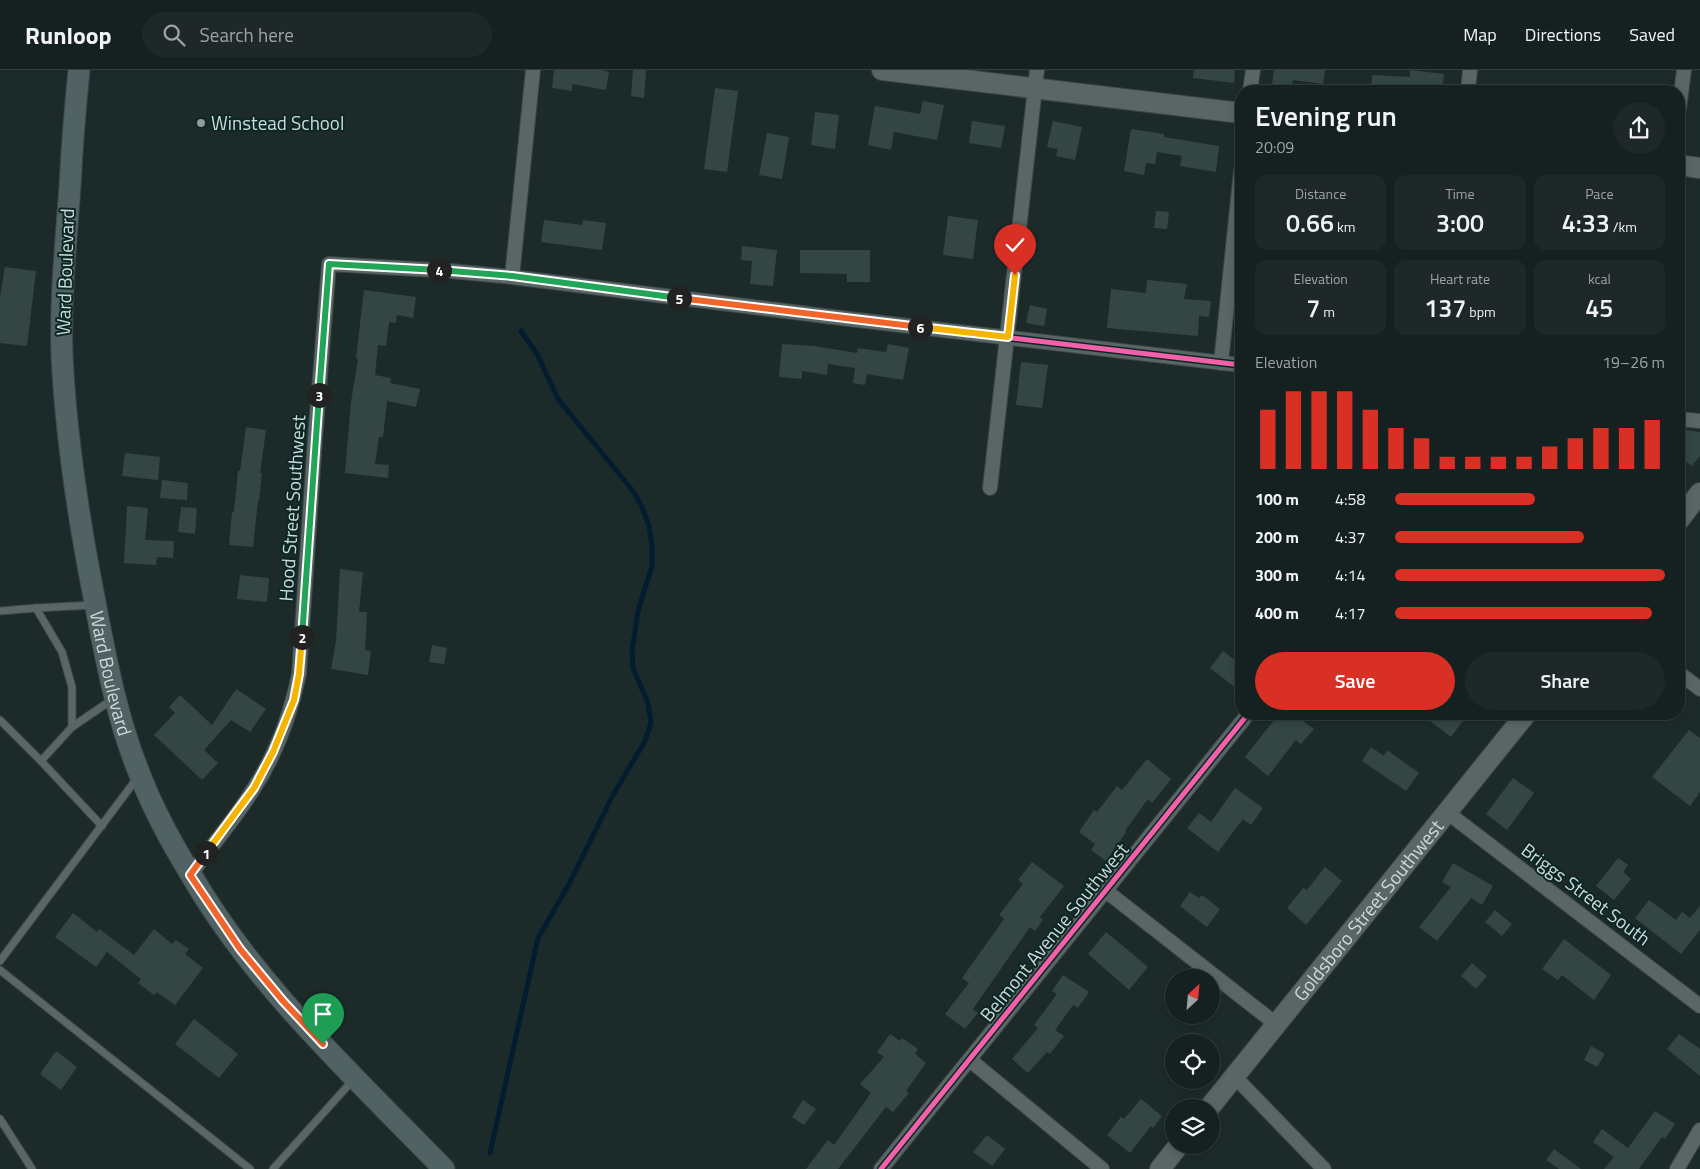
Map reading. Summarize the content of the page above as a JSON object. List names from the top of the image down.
{
  "streets": {
    "main road": ["Ward Boulevard"],
    "street": [
      "Hood Street Southwest",
      "Briggs Street South",
      "Goldsboro Street Southwest",
      "Belmont Avenue Southwest"
    ]
  },
  "crossings": [
    ["Ward Boulevard", "Hood Street Southwest"],
    ["Briggs Street South", "Goldsboro Street Southwest"]
  ],
  "places": ["Winstead School"],
  "north": "top right",
  "page": {
    "header": "Runloop",
    "search": "Search here",
    "nav": ["Map", "Directions", "Saved"],
    "heading": ["Evening run", "20:09"],
    "stats": [
      ["Distance", "0.66 km"],
      ["Time", "3:00"],
      ["Pace", "4:33 /km"],
      ["Elevation", "7 m"],
      ["Heart rate", "137 bpm"],
      ["kcal", "45"]
    ],
    "pins": [
      "4",
      "5",
      "6",
      "3",
      "2",
      "1"
    ],
    "chart": ["Elevation", "19–26 m"],
    "list": [
      {
        "name": "100 m",
        "note": "4:58"
      },
      {
        "name": "200 m",
        "note": "4:37"
      },
      {
        "name": "300 m",
        "note": "4:14"
      },
      {
        "name": "400 m",
        "note": "4:17"
      }
    ],
    "buttons": ["Save", "Share"]
  }
}
